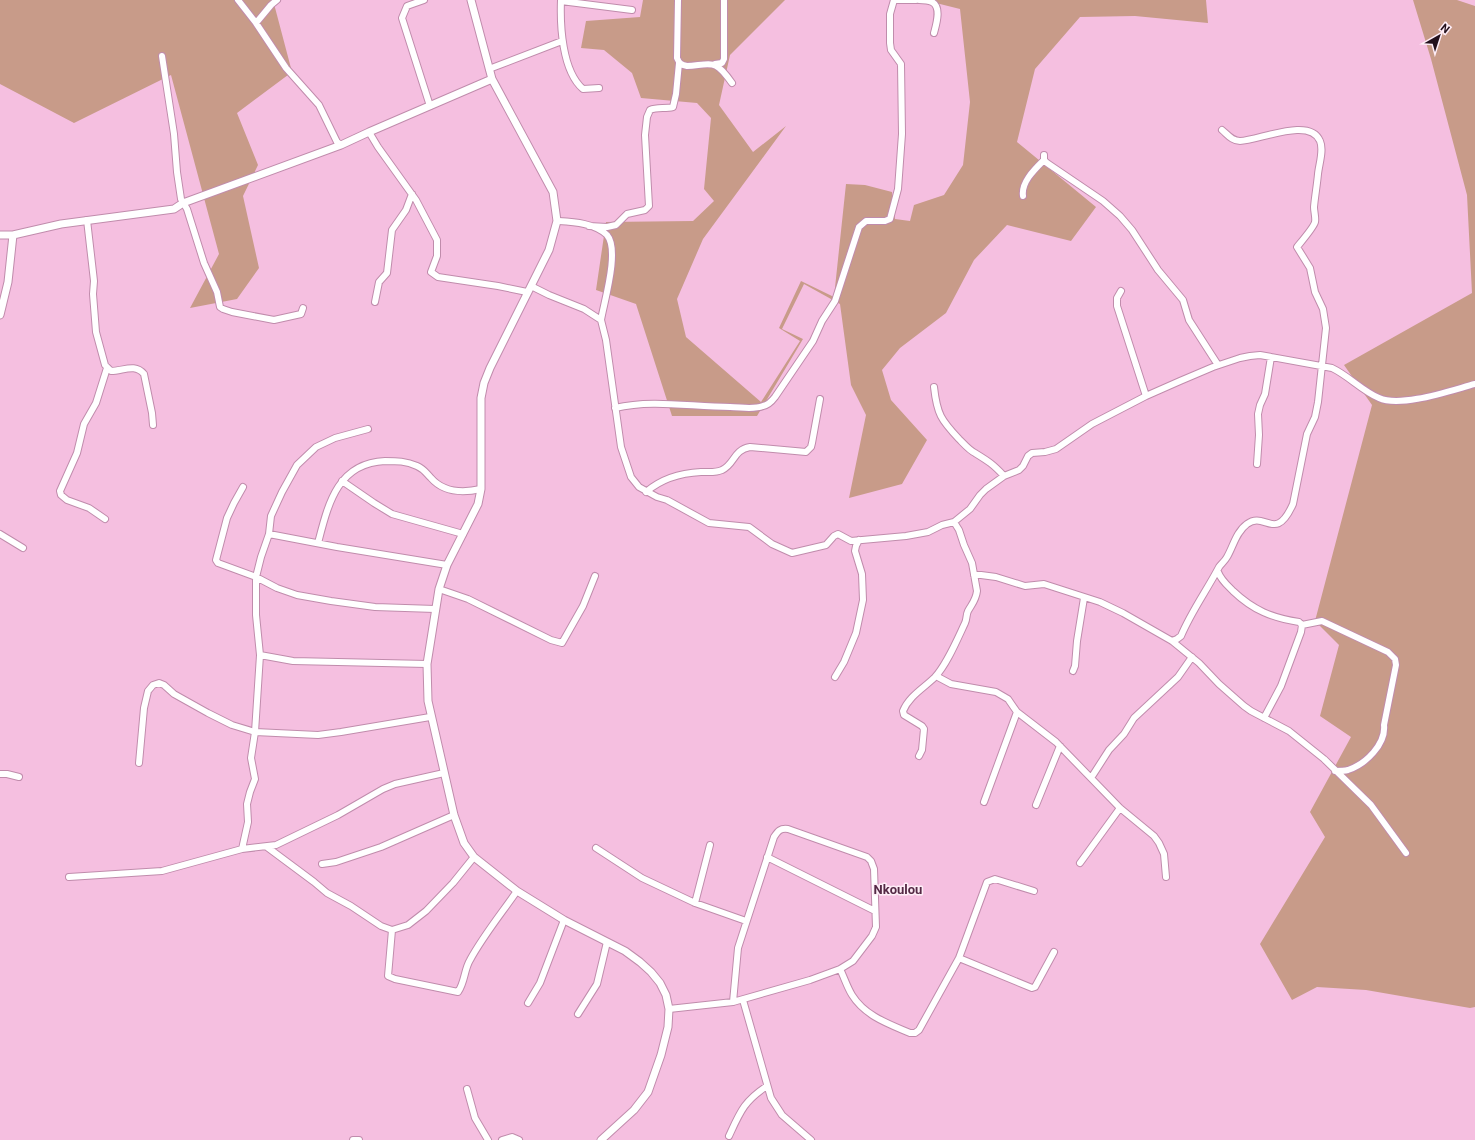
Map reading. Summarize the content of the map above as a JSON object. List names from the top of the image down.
{
  "districts": ["Nkoulou"],
  "north": "top right"
}
